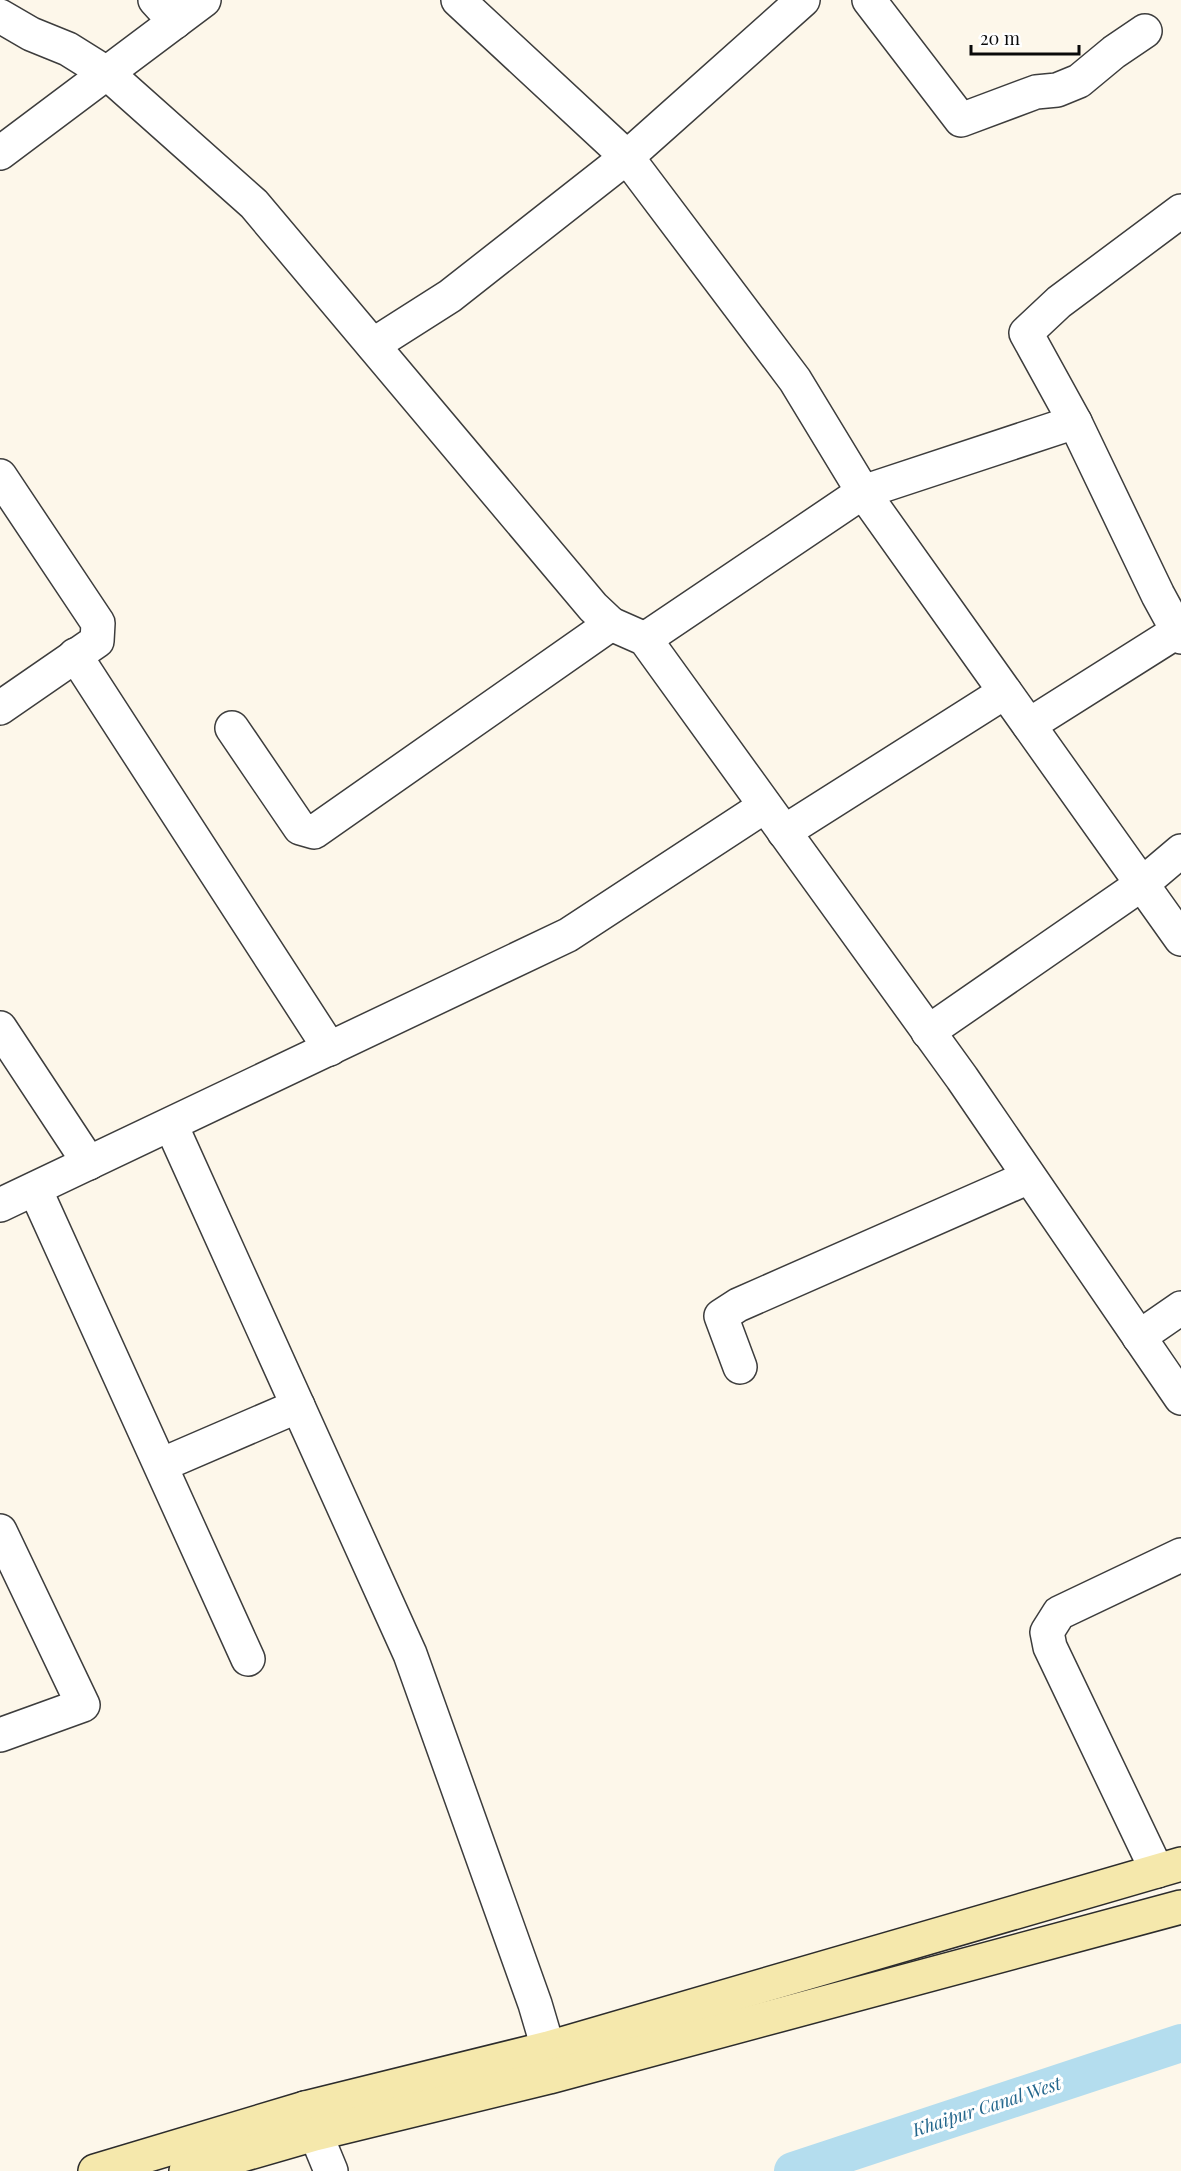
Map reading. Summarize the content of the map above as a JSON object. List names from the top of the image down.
{
  "water": ["Khaipur Canal West"],
  "scale_bar": "20 m"
}
